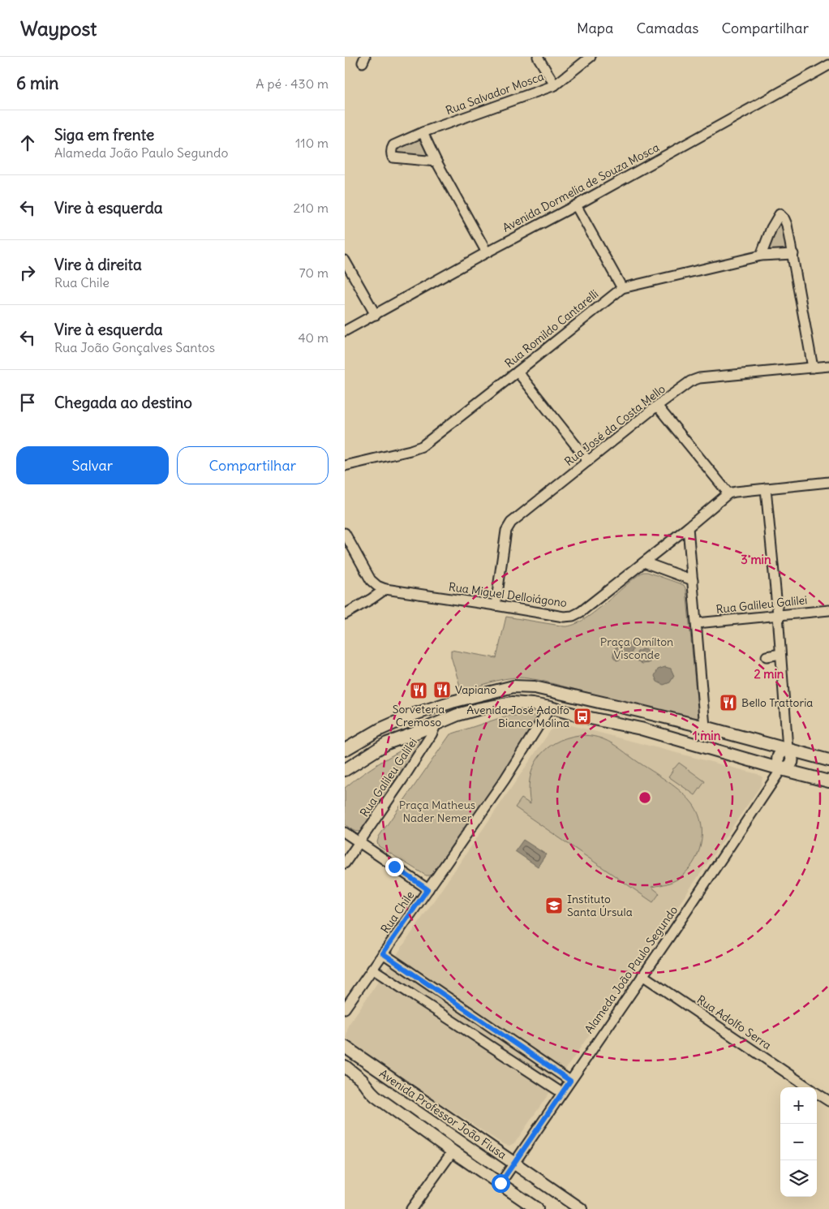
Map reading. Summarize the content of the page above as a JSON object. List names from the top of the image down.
{
  "streets": {
    "main road": ["Avenida Professor João Fiusa"],
    "street": [
      "Rua Salvador Mosca",
      "Avenida Dormelia de Souza Mosca",
      "Rua Romildo Cantarelli",
      "Rua José da Costa Mello",
      "Rua Miguel Delloiágono",
      "Rua Galileu Galilei",
      "Rua Chile",
      "Alameda João Paulo Segundo",
      "Rua Adolfo Serra"
    ]
  },
  "crossings": [
    ["Rua José da Costa Mello", "Rua Miguel Delloiágono"],
    ["Alameda João Paulo Segundo", "Rua Adolfo Serra"],
    ["Alameda João Paulo Segundo", "Avenida Professor João Fiusa"]
  ],
  "parks": ["Praça Omílton Visconde", "Praça Matheus Nader Nemer"],
  "places": {
    "restaurant": ["Vapiano", "Sorveteria Cremoso", "Bello Trattoria"],
    "bus stop": ["Avenida José Adolfo Bianco Molina"],
    "school or university": ["Instituto Santa Úrsula"]
  },
  "page": {
    "header": "Waypost",
    "nav": ["Mapa", "Camadas", "Compartilhar"],
    "heading": ["6 min", "A pé · 430 m"],
    "list": [
      ["Siga em frente", "Alameda João Paulo Segundo", "110 m"],
      ["Vire à esquerda", "210 m"],
      ["Vire à direita", "Rua Chile", "70 m"],
      ["Vire à esquerda", "Rua João Gonçalves Santos", "40 m"],
      "Chegada ao destino"
    ],
    "buttons": ["Salvar", "Compartilhar"],
    "map_buttons": ["+", "−"]
  },
  "rings": ["3 min", "2 min", "1 min"]
}
